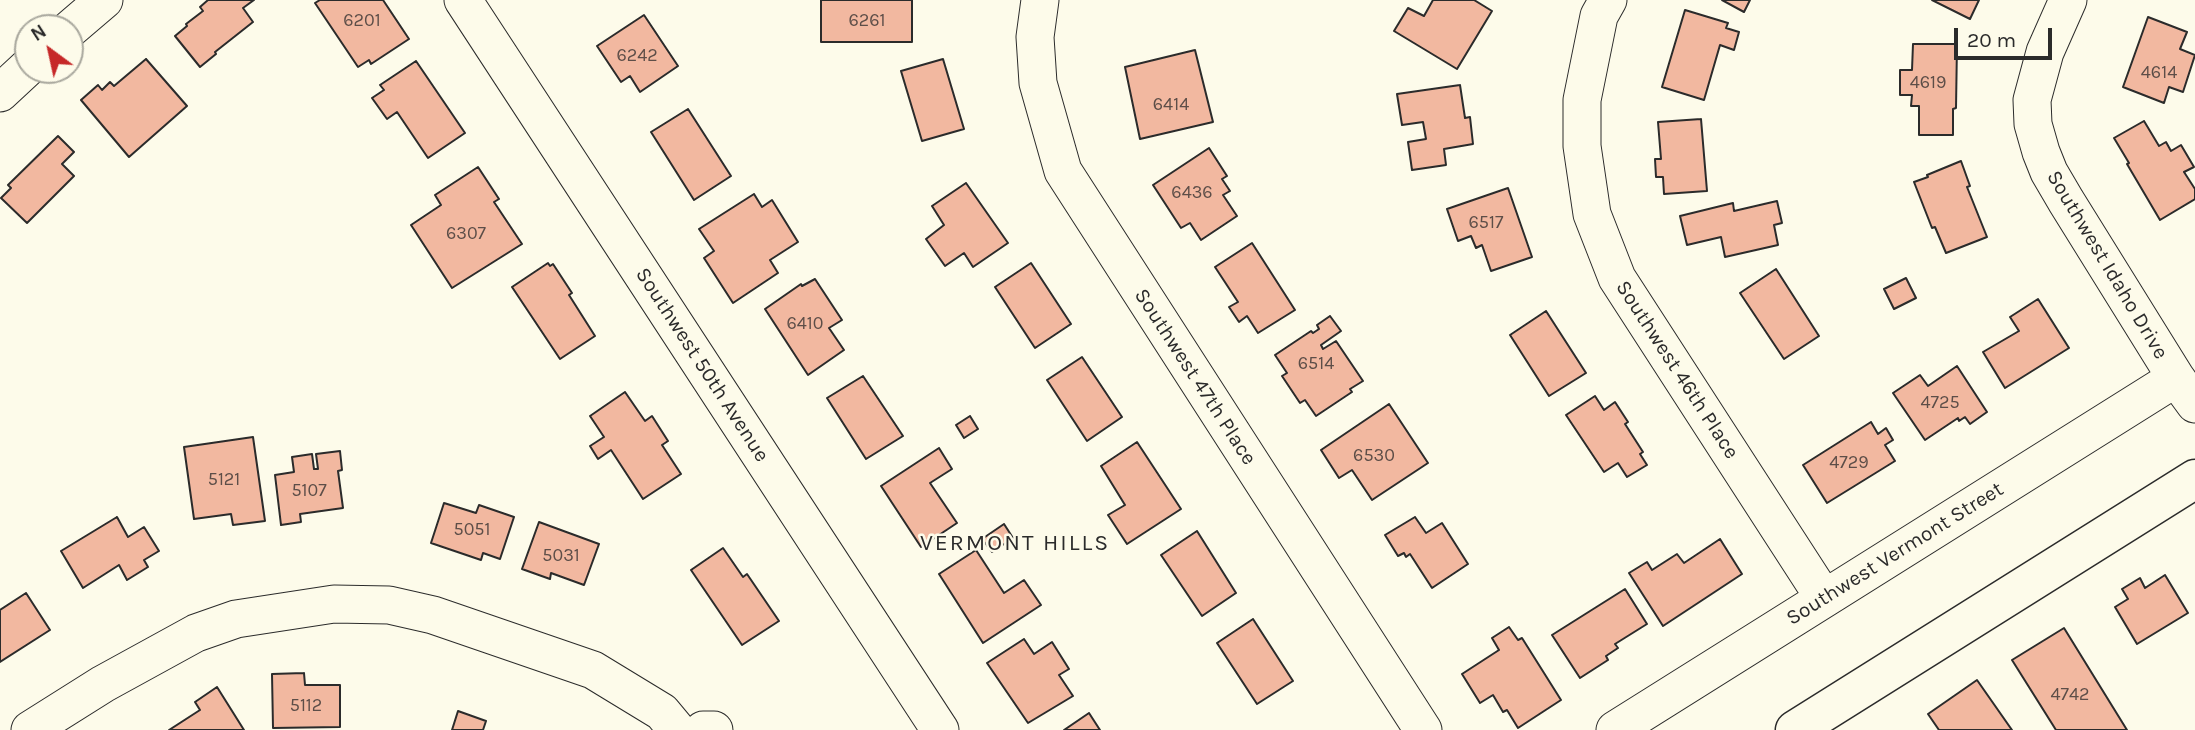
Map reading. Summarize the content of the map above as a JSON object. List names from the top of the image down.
{
  "streets": {
    "street": [
      "Southwest Idaho Drive",
      "Southwest 50th Avenue",
      "Southwest 46th Place",
      "Southwest 47th Place",
      "Southwest Vermont Street"
    ]
  },
  "crossings": [
    ["Southwest Idaho Drive", "Southwest Vermont Street"],
    ["Southwest 46th Place", "Southwest Vermont Street"]
  ],
  "districts": ["VERMONT HILLS"],
  "house_numbers": [
    "6201",
    "6261",
    "6242",
    "4614",
    "4619",
    "6414",
    "6436",
    "6517",
    "6307",
    "6410",
    "6514",
    "4725",
    "6530",
    "4729",
    "5121",
    "5107",
    "5051",
    "5031",
    "4742",
    "5112"
  ],
  "scale_bar": "20 m",
  "north": "top left"
}
